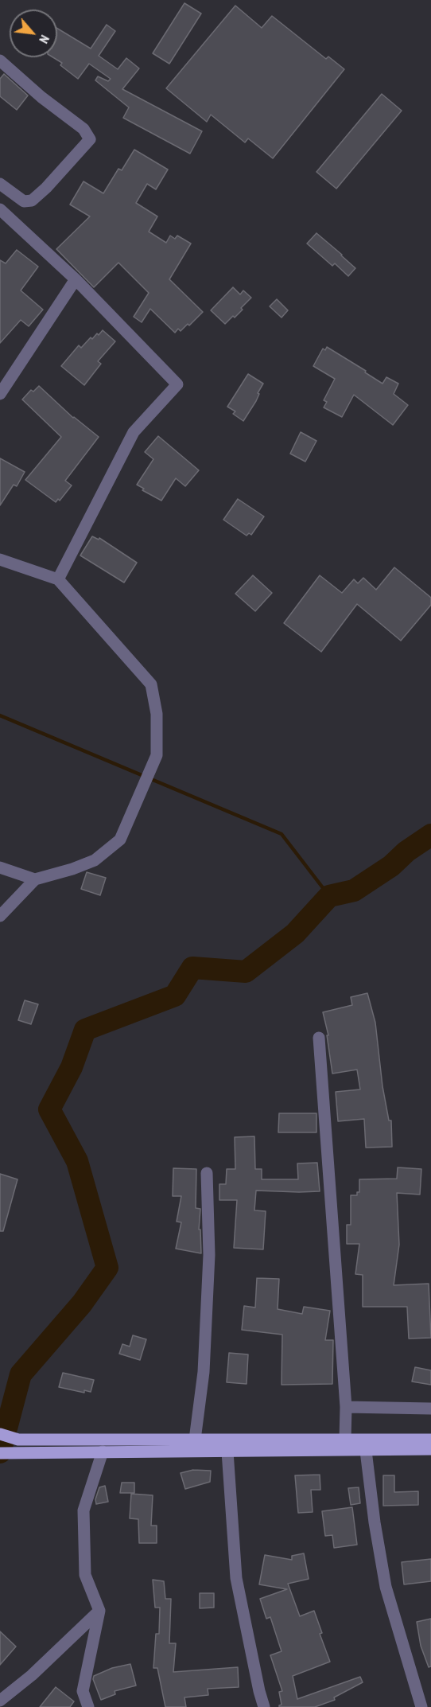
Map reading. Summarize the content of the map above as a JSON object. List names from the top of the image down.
{
  "north": "bottom right"
}
